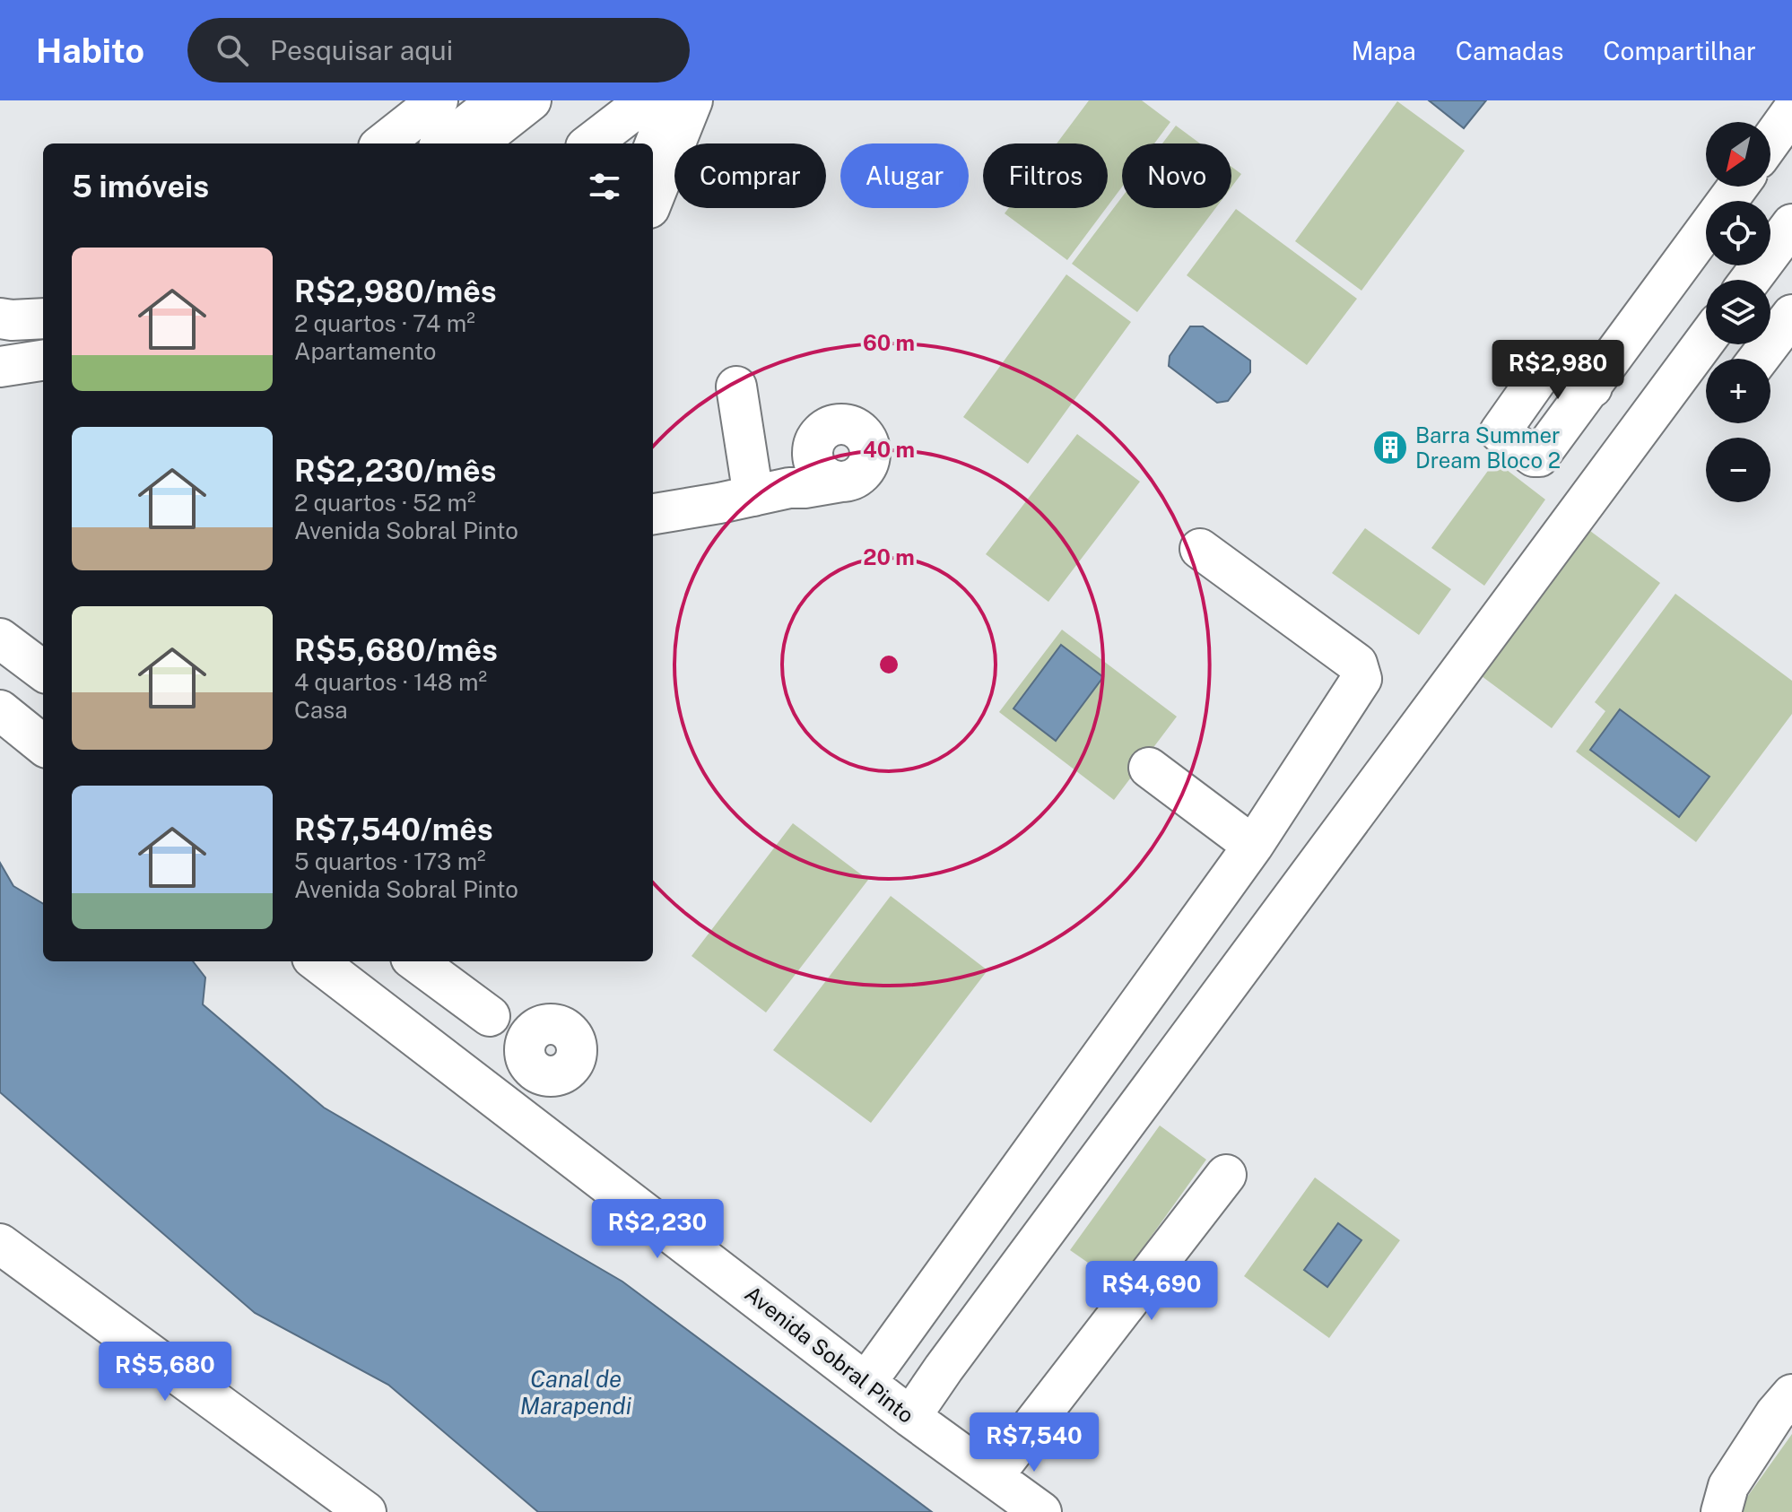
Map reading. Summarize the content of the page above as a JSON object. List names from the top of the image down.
{
  "streets": {
    "street": ["Avenida Sobral Pinto"]
  },
  "water": ["Canal de Marapendi"],
  "places": {
    "building": ["Barra Summer Dream Bloco 2"]
  },
  "north": "bottom left",
  "page": {
    "header": "Habito",
    "search": "Pesquisar aqui",
    "nav": ["Mapa", "Camadas", "Compartilhar"],
    "map_buttons": ["+", "−"],
    "chip": [
      "Comprar",
      "Alugar",
      "Filtros",
      "Novo"
    ],
    "heading": "5 imóveis",
    "list": [
      {
        "name": "R$2,980/mês",
        "note": "2 quartos · 74 m² · Apartamento"
      },
      {
        "name": "R$2,230/mês",
        "note": "2 quartos · 52 m² · Avenida Sobral Pinto"
      },
      {
        "name": "R$5,680/mês",
        "note": "4 quartos · 148 m² · Casa"
      },
      {
        "name": "R$7,540/mês",
        "note": "5 quartos · 173 m² · Avenida Sobral Pinto"
      }
    ],
    "price": [
      "R$2,980",
      "R$2,230",
      "R$4,690",
      "R$5,680",
      "R$7,540"
    ]
  },
  "rings": ["60 m", "40 m", "20 m"]
}
